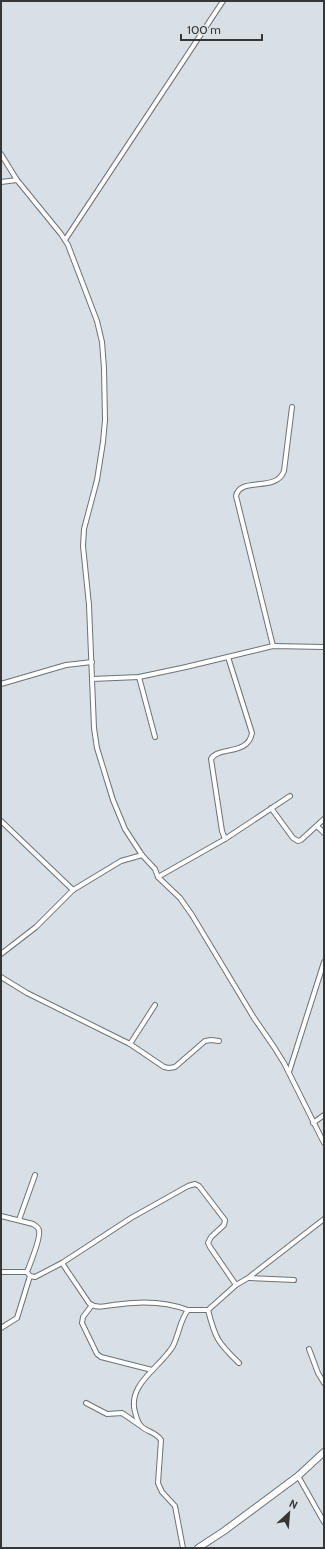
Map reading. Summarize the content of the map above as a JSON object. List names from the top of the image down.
{
  "scale_bar": "100 m",
  "north": "top right"
}
